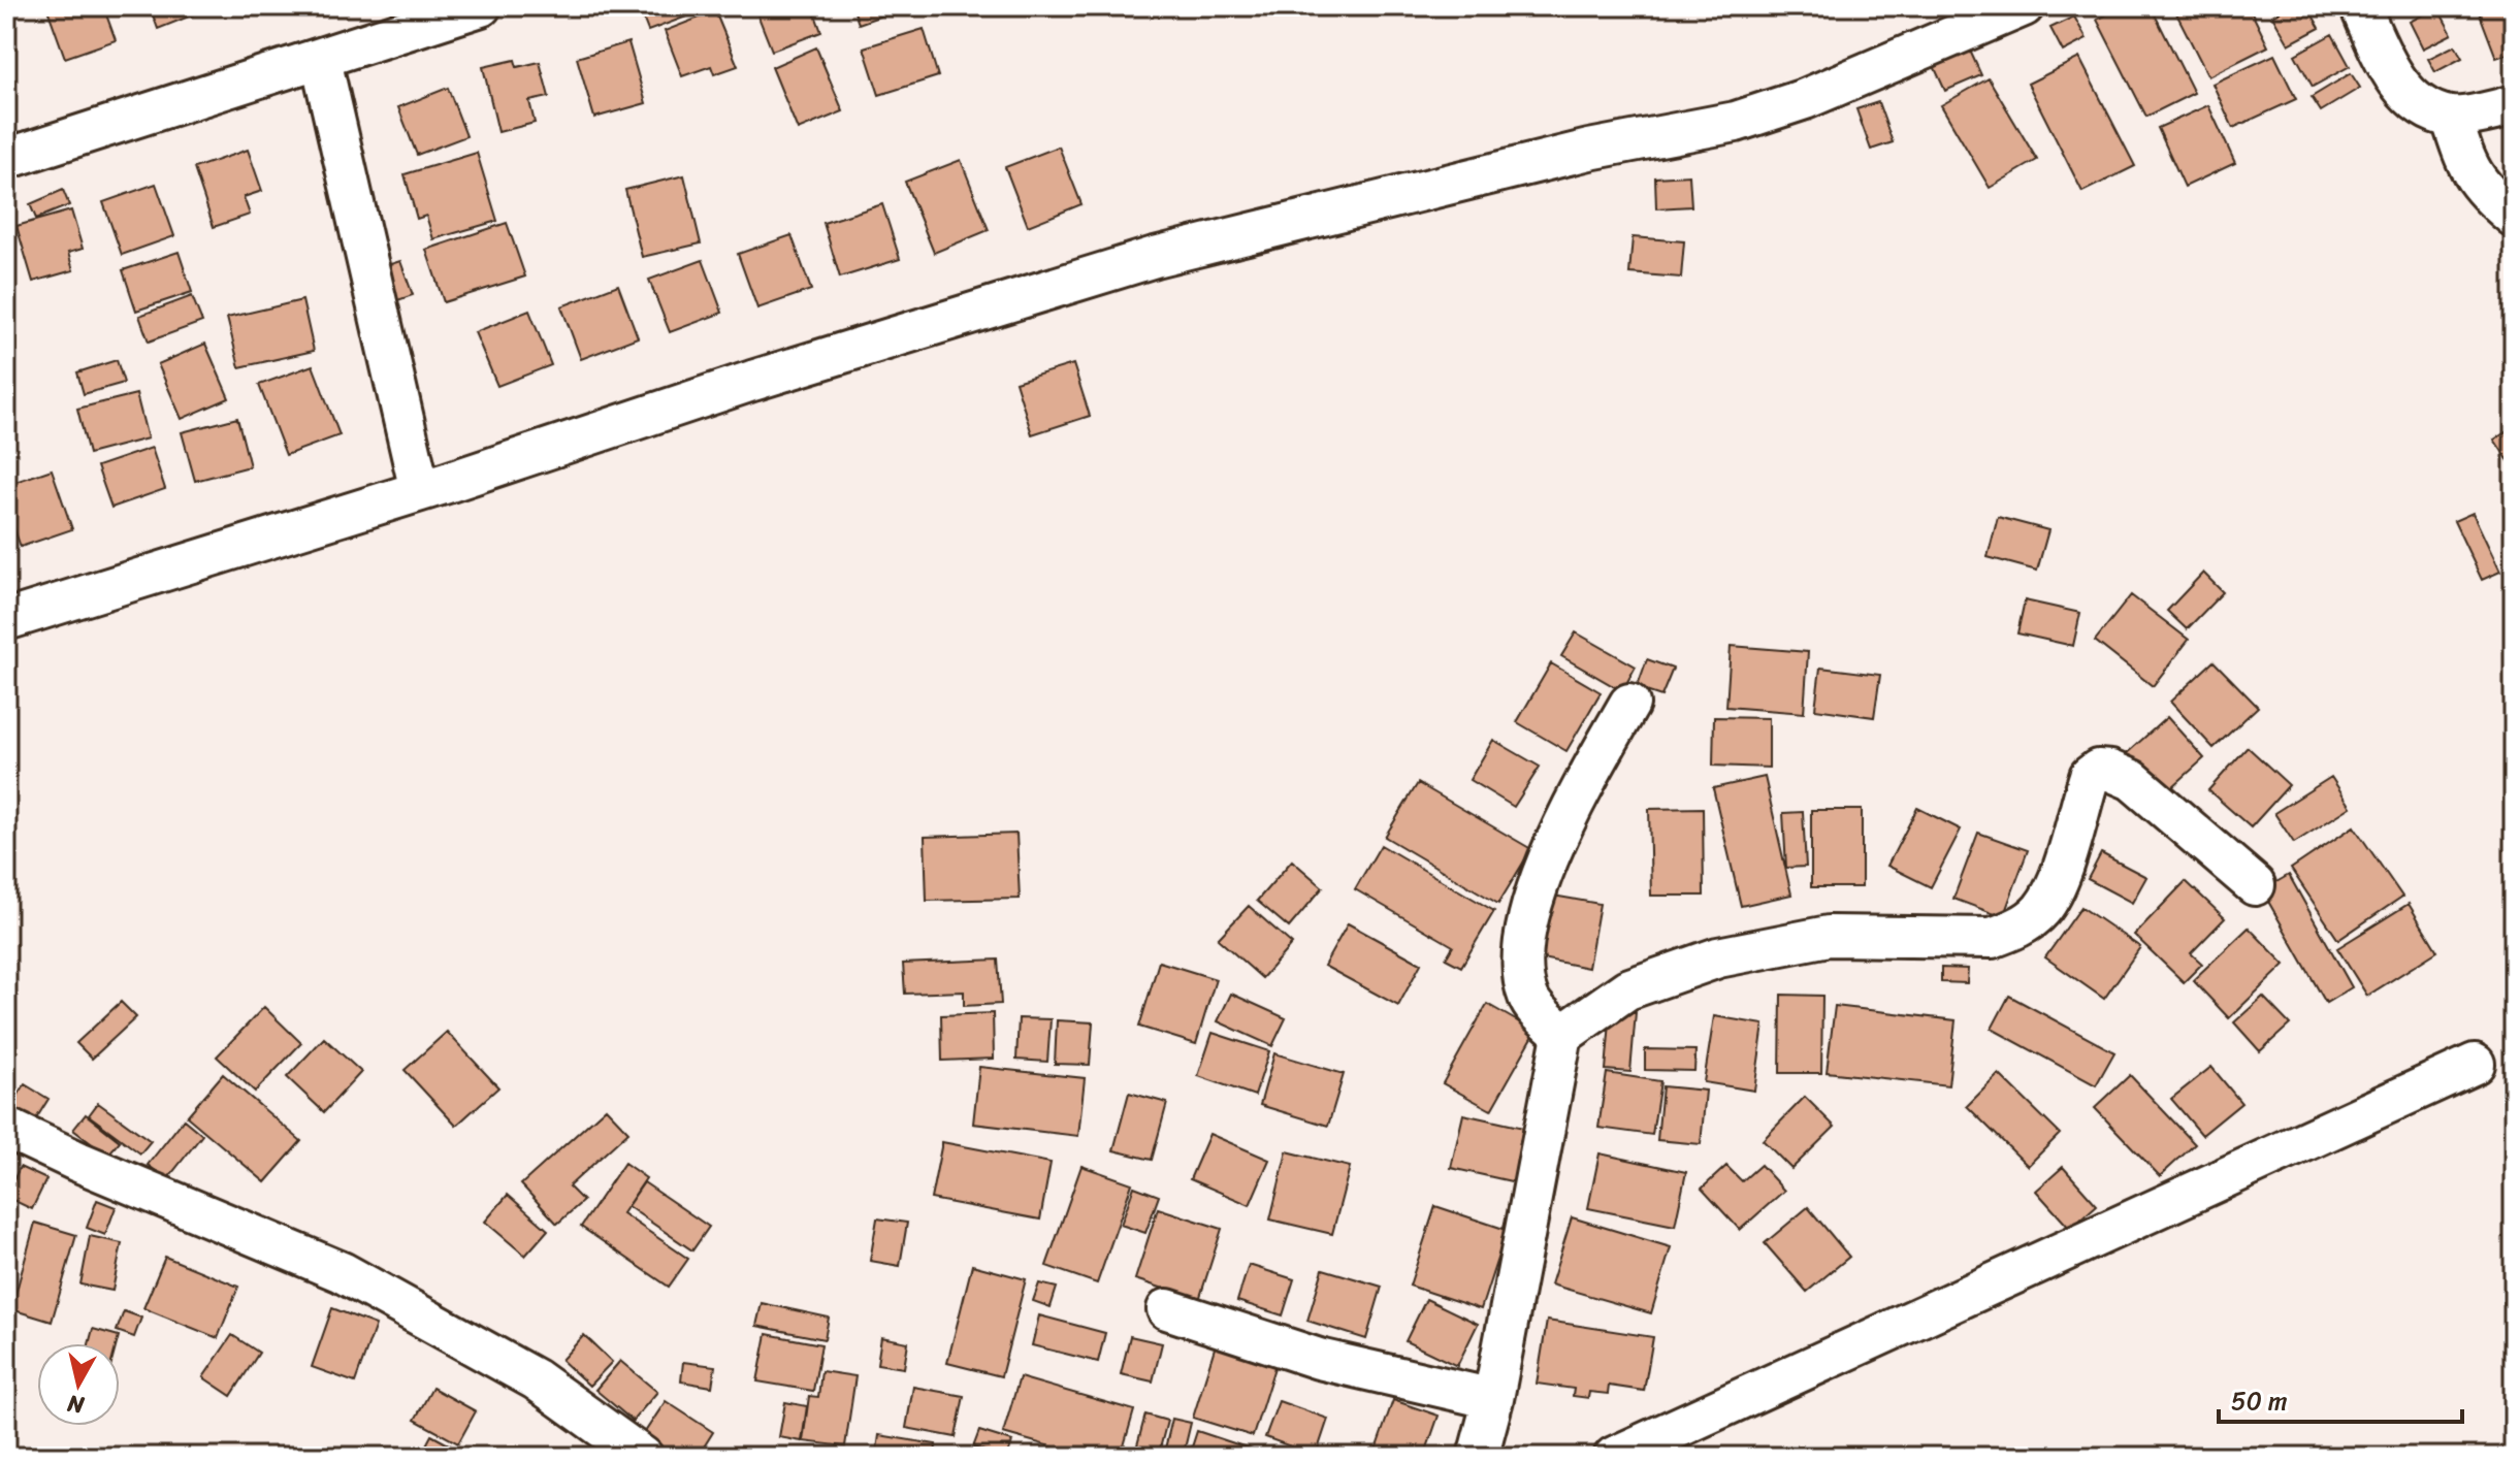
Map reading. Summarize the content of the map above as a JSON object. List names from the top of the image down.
{
  "scale_bar": "50 m",
  "north": "bottom"
}
